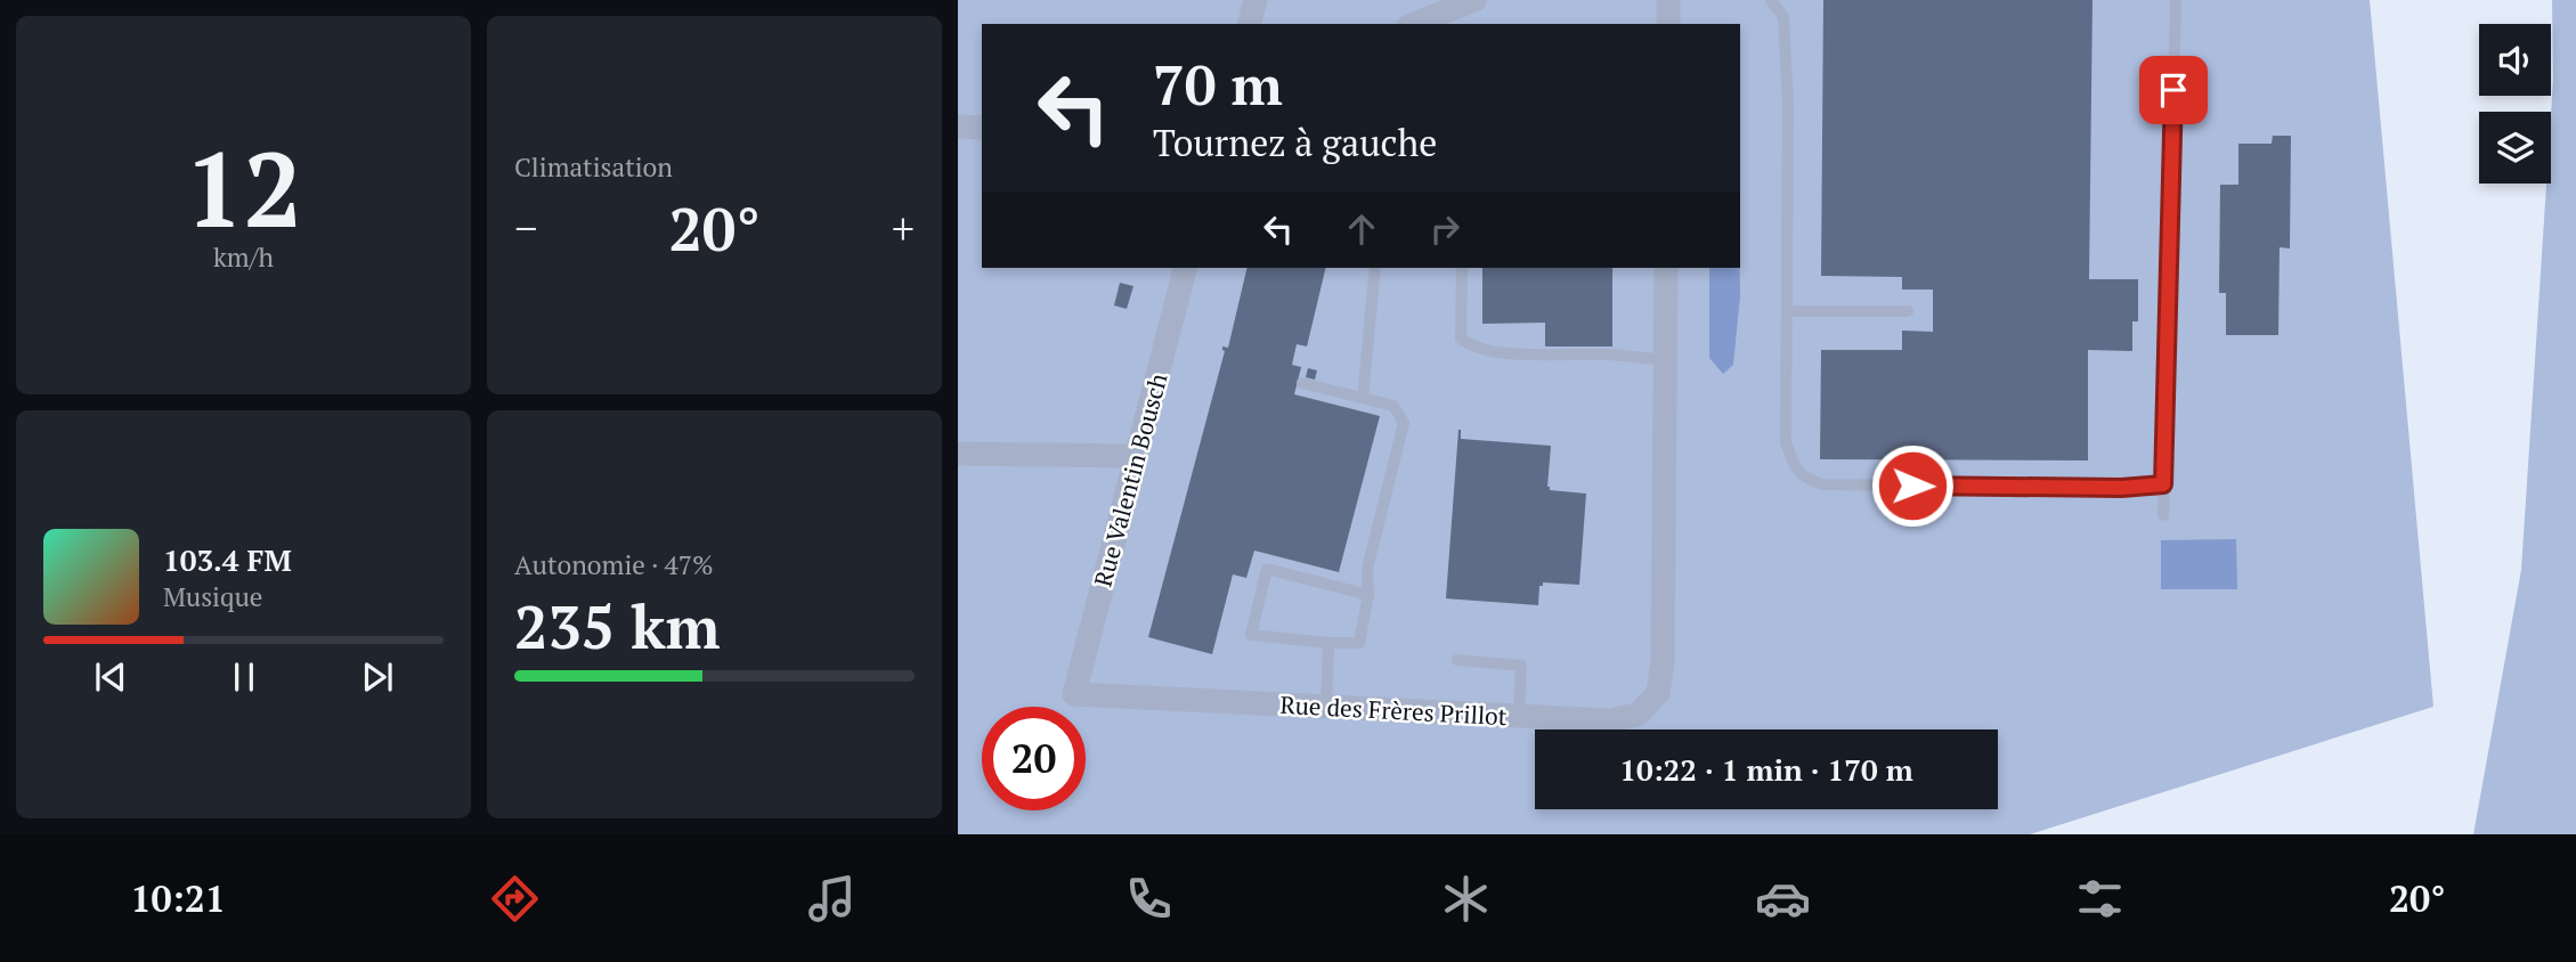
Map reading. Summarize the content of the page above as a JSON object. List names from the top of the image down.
{
  "streets": {
    "street": ["Rue Valentin Bousch", "Rue des Frères Prillot"]
  },
  "crossings": [
    ["Rue Valentin Bousch", "Rue des Frères Prillot"]
  ],
  "page": {
    "tile": [
      ["12", "km/h"],
      "Climatisation",
      ["Autonomie · 47%", "235 km"]
    ],
    "turn": ["70 m", "Tournez à gauche"],
    "heat": ["−", "20°", "+"],
    "song": ["103.4 FM", "Musique"],
    "limit": "20",
    "trip": "10:22 · 1 min · 170 m",
    "tabs": ["10:21", "20°"]
  }
}
